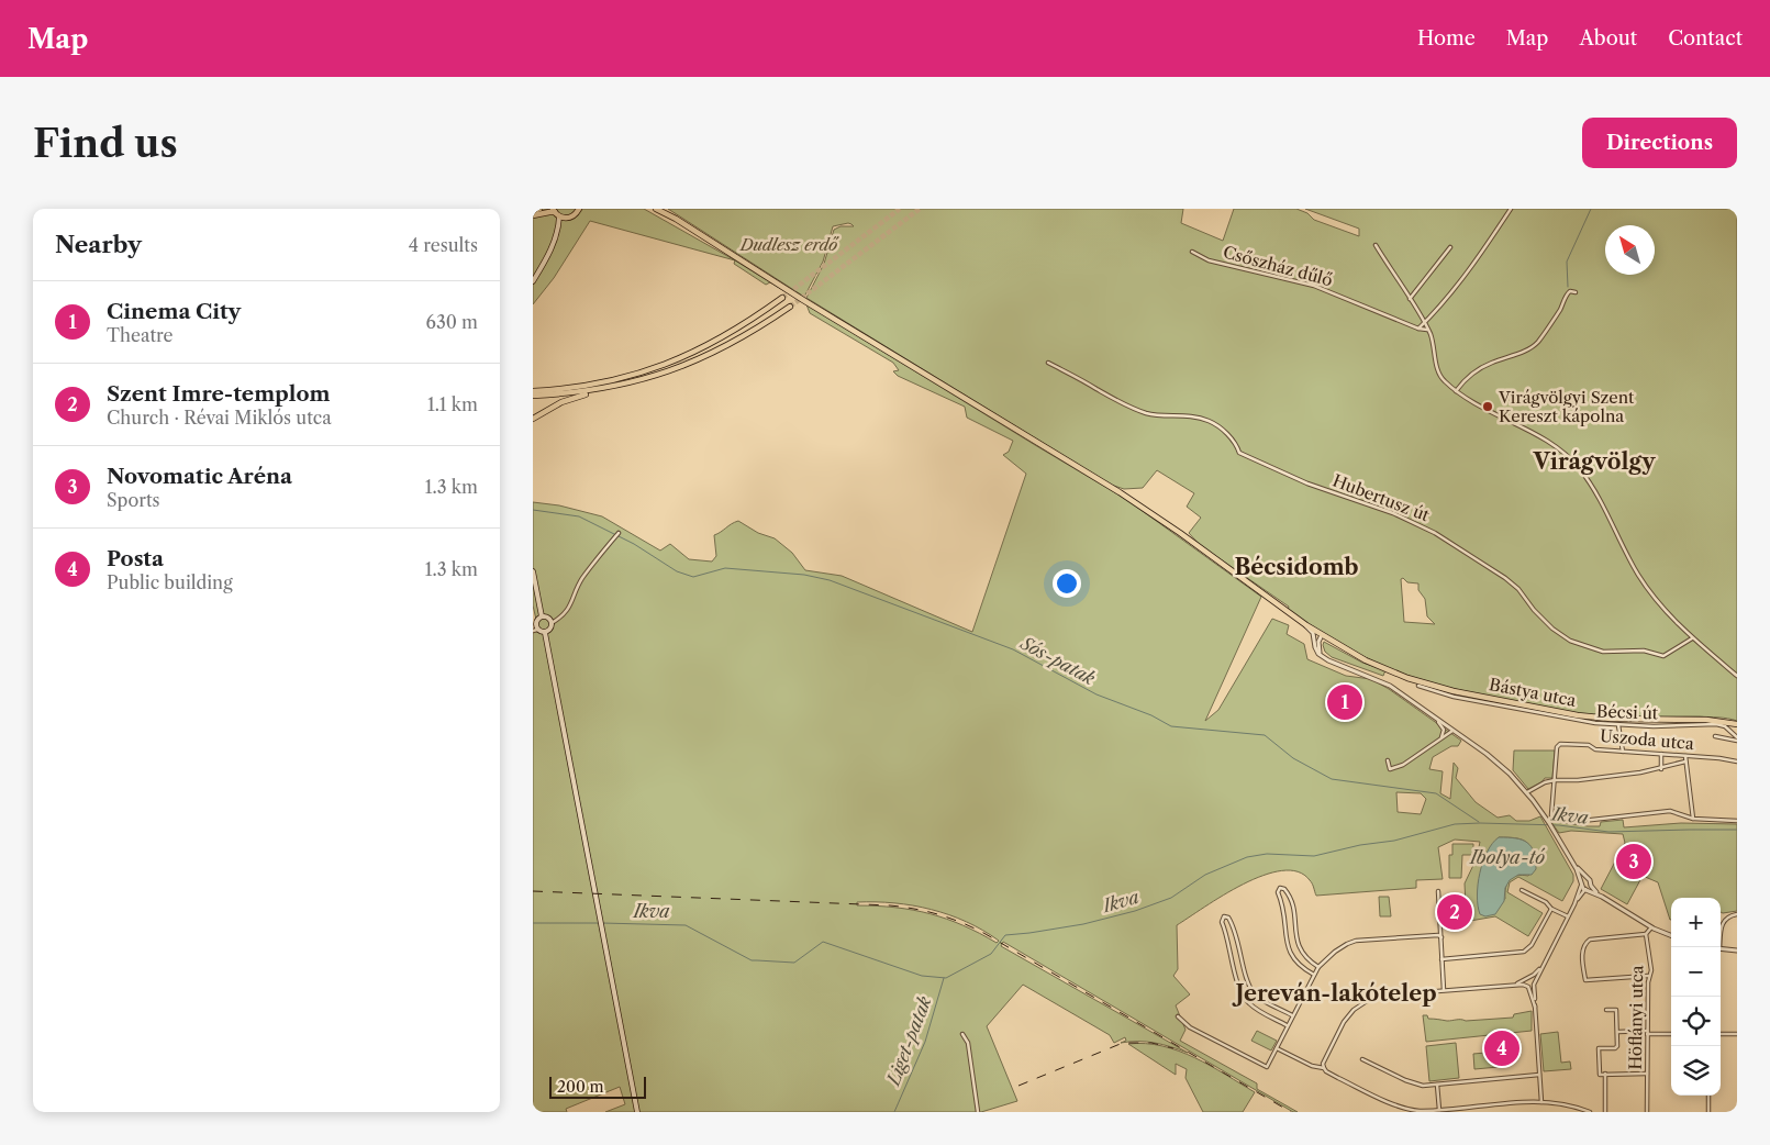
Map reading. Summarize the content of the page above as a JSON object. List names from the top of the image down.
{
  "streets": {
    "main road": ["Bástya utca"],
    "street": [
      "Csőszház dűlő",
      "Hubertusz út",
      "Bécsi út",
      "Uszoda utca",
      "Höflányi utca"
    ]
  },
  "districts": ["Virágvölgy", "Bécsidomb", "Jereván-lakótelep"],
  "water": [
    "Sós-patak",
    "Ikva",
    "Ibolya-tó",
    "Liget-patak"
  ],
  "parks": ["Dudlesz erdő"],
  "places": ["Virágvölgyi Szent Kereszt kápolna"],
  "scale_bar": "200 m",
  "north": "top left",
  "page": {
    "header": "Map",
    "nav": [
      "Home",
      "Map",
      "About",
      "Contact"
    ],
    "buttons": "Directions",
    "title": "Find us",
    "heading": ["Nearby", "4 results"],
    "list": [
      {
        "mark": "1",
        "name": "Cinema City",
        "note": "Theatre",
        "value": "630 m"
      },
      {
        "mark": "2",
        "name": "Szent Imre-templom",
        "note": "Church · Révai Miklós utca",
        "value": "1.1 km"
      },
      {
        "mark": "3",
        "name": "Novomatic Aréna",
        "note": "Sports",
        "value": "1.3 km"
      },
      {
        "mark": "4",
        "name": "Posta",
        "note": "Public building",
        "value": "1.3 km"
      }
    ],
    "pins": [
      "1",
      "3",
      "2",
      "4"
    ],
    "map_buttons": ["+", "−"],
    "scale": "200 m"
  }
}
